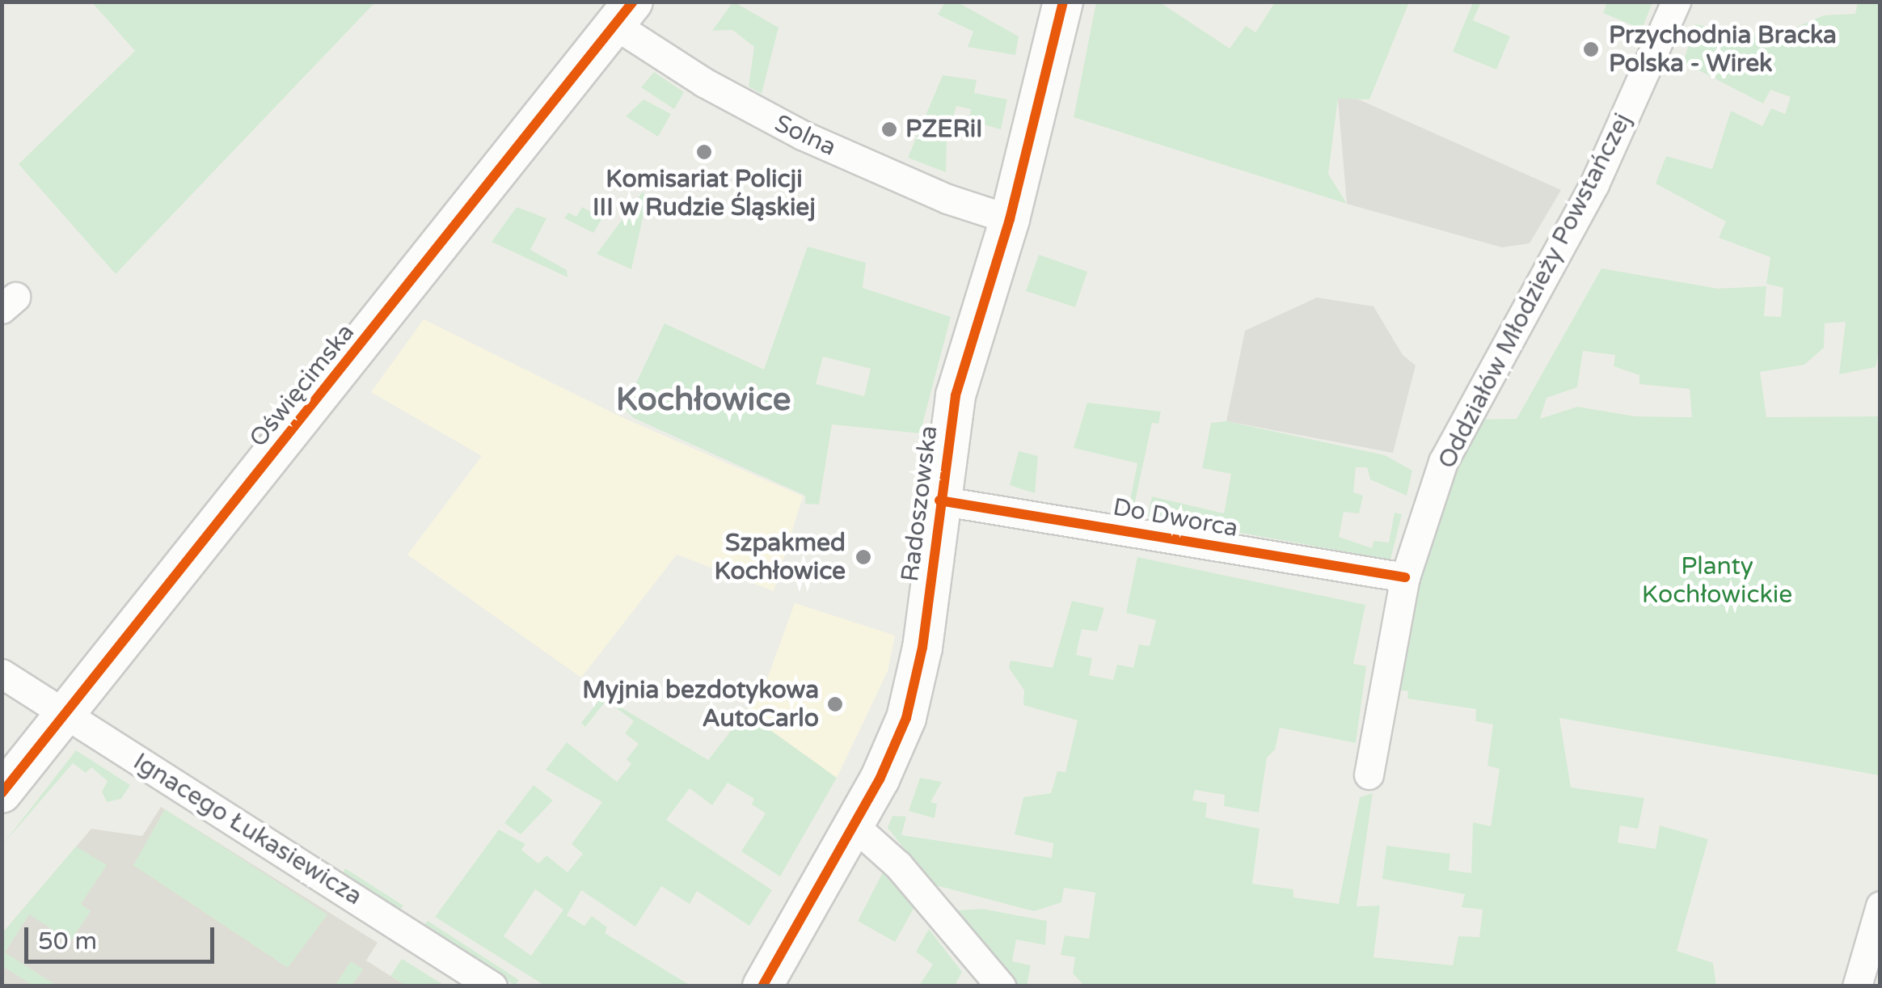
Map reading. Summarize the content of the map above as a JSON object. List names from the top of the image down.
{
  "streets": {
    "street": [
      "Solna",
      "Oddziałów Młodzieży Powstańczej",
      "Oświęcimska",
      "Radoszowska",
      "Do Dworca",
      "Ignacego Łukasiewicza"
    ]
  },
  "crossings": [
    ["Solna", "Oświęcimska"],
    ["Solna", "Radoszowska"],
    ["Oddziałów Młodzieży Powstańczej", "Do Dworca"],
    ["Oświęcimska", "Ignacego Łukasiewicza"],
    ["Radoszowska", "Do Dworca"]
  ],
  "districts": ["Kochłowice"],
  "parks": ["Planty Kochłowickie"],
  "places": [
    "Przychodnia Bracka Polska - Wirek",
    "PZERiI",
    "Komisariat Policji III w Rudzie Śląskiej",
    "Szpakmed Kochłowice",
    "Myjnia bezdotykowa AutoCarlo"
  ],
  "scale_bar": "50 m"
}
